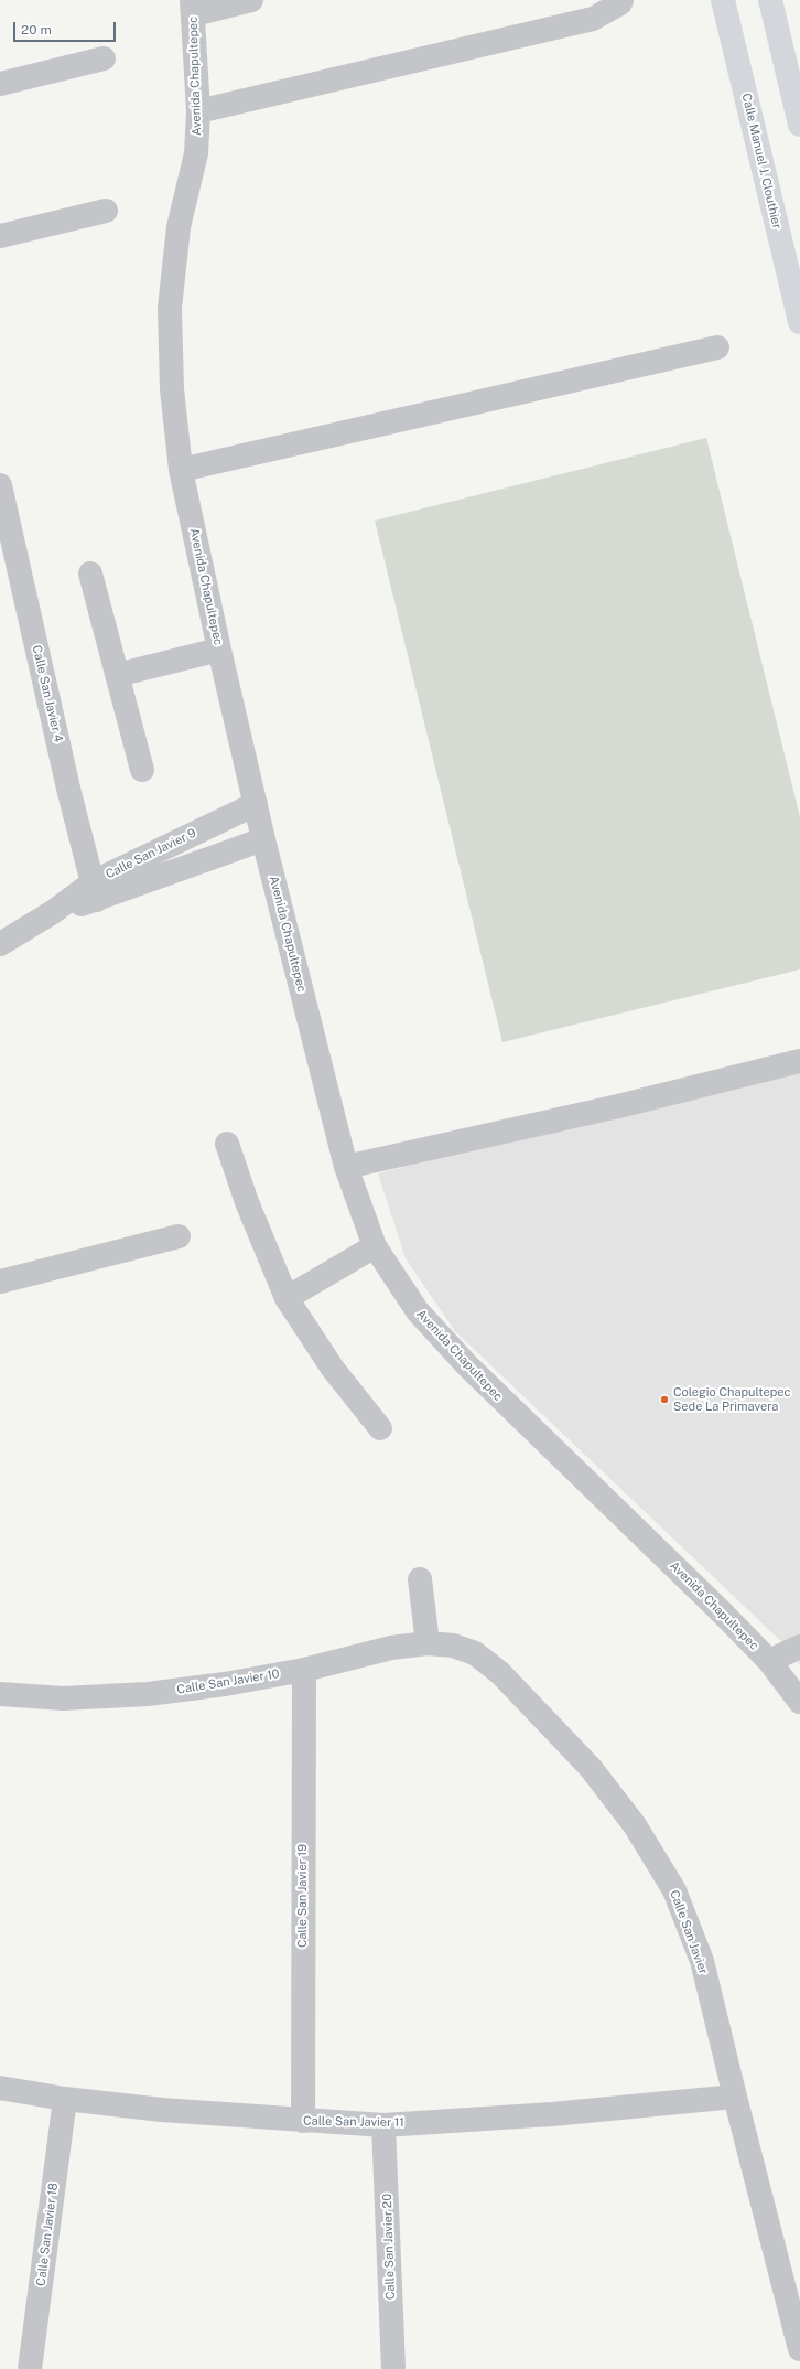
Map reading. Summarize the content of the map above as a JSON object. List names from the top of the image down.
{
  "streets": {
    "main road": ["Calle Manuel J. Clouthier"],
    "street": [
      "Avenida Chapultepec",
      "Calle San Javier 4",
      "Calle San Javier 9",
      "Calle San Javier 10",
      "Calle San Javier 19",
      "Calle San Javier",
      "Calle San Javier 11",
      "Calle San Javier 18",
      "Calle San Javier 20"
    ]
  },
  "crossings": [
    ["Avenida Chapultepec", "Calle San Javier 9"],
    ["Calle San Javier 4", "Calle San Javier 9"],
    ["Calle San Javier 10", "Calle San Javier 19"],
    ["Calle San Javier 10", "Calle San Javier"],
    ["Calle San Javier 19", "Calle San Javier 11"],
    ["Calle San Javier", "Calle San Javier 11"],
    ["Calle San Javier 11", "Calle San Javier 18"],
    ["Calle San Javier 11", "Calle San Javier 20"]
  ],
  "places": ["Colegio Chapultepec Sede La Primavera"],
  "scale_bar": "20 m"
}
